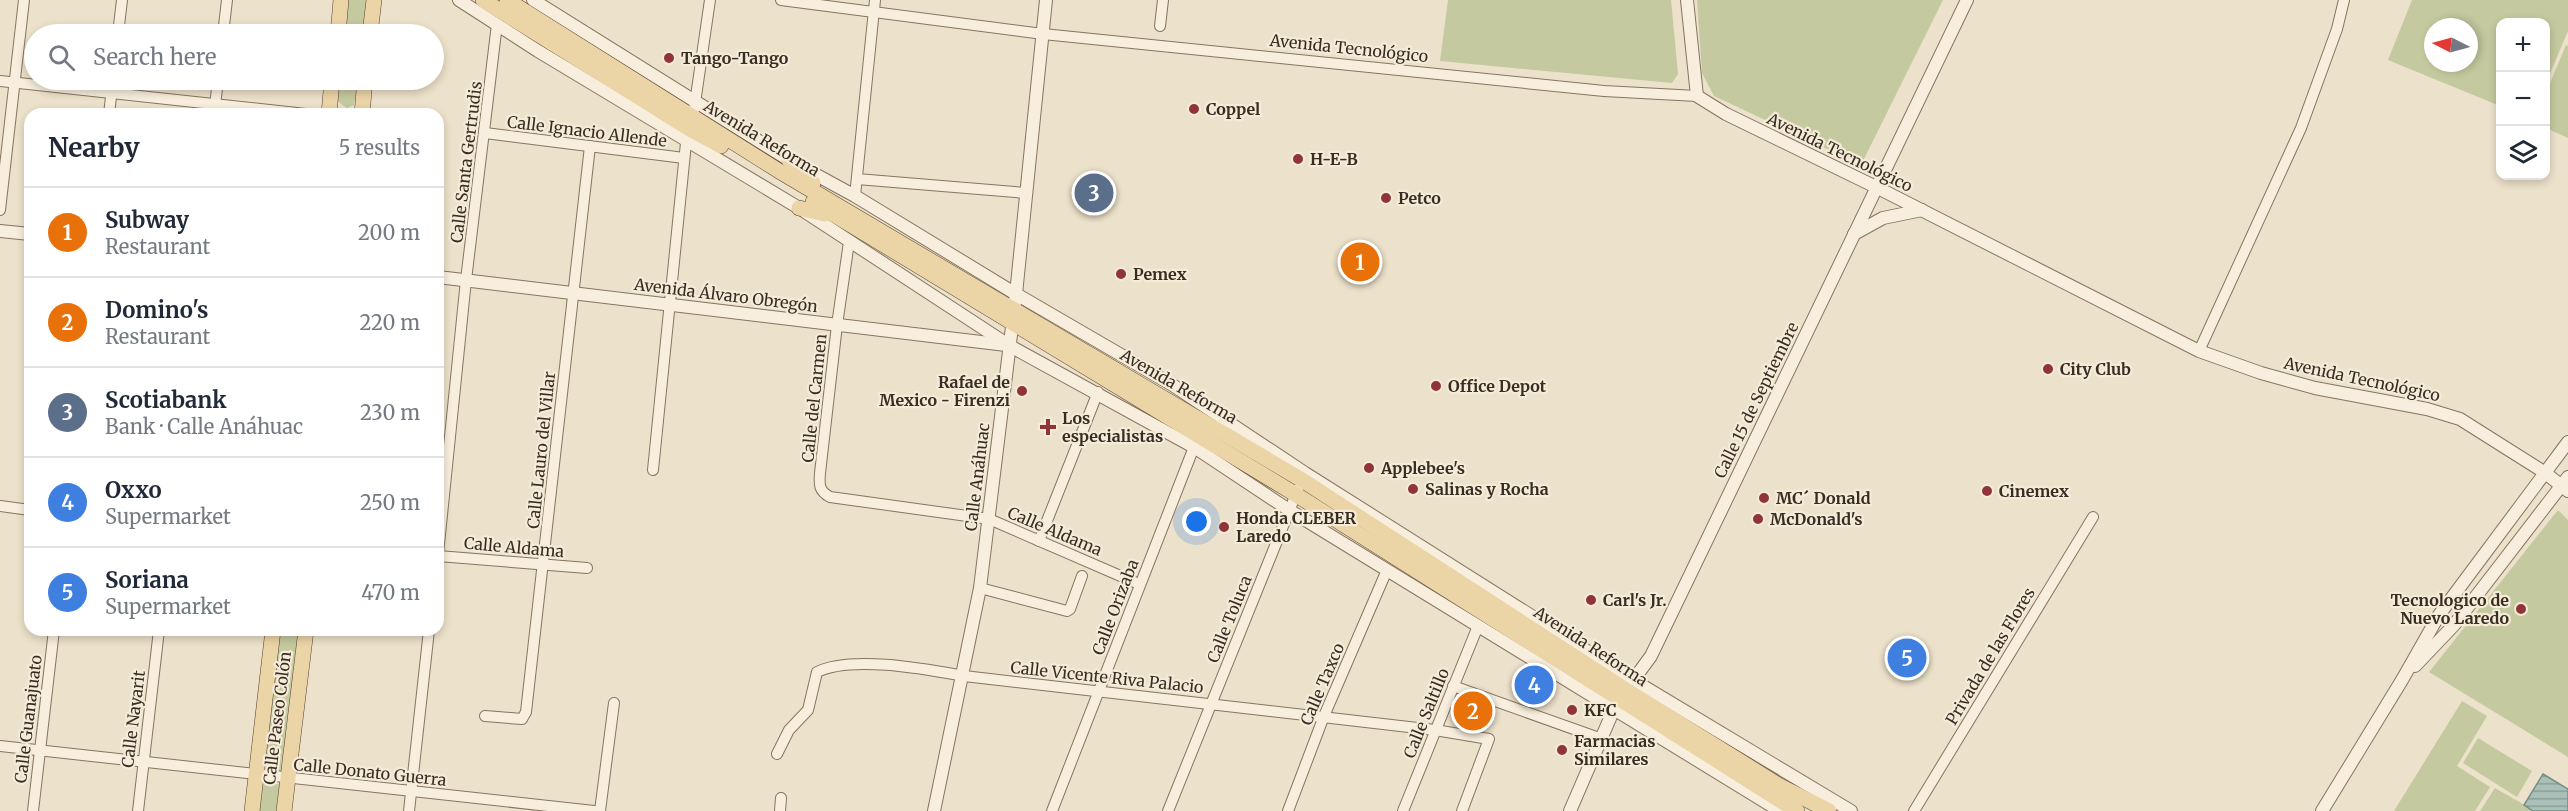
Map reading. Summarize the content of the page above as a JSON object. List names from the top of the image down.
{
  "streets": {
    "main road": ["Avenida Reforma", "Calle Paseo Colón"],
    "street": [
      "Avenida Tecnológico",
      "Calle Ignacio Allende",
      "Calle Santa Gertrudis",
      "Avenida Álvaro Obregón",
      "Calle del Carmen",
      "Calle 15 de Septiembre",
      "Calle Lauro del Villar",
      "Calle Anáhuac",
      "Calle Aldama",
      "Calle Orizaba",
      "Calle Toluca",
      "Privada de las Flores",
      "Calle Vicente Riva Palacio",
      "Calle Taxco",
      "Calle Saltillo",
      "Calle Guanajuato",
      "Calle Nayarit",
      "Calle Donato Guerra"
    ]
  },
  "crossings": [
    ["Avenida Tecnológico", "Calle 15 de Septiembre"],
    ["Avenida Tecnológico", "Calle Anáhuac"],
    ["Calle Ignacio Allende", "Calle Santa Gertrudis"],
    ["Calle Ignacio Allende", "Calle Lauro del Villar"],
    ["Avenida Reforma", "Calle Santa Gertrudis"],
    ["Avenida Reforma", "Avenida Álvaro Obregón"],
    ["Avenida Reforma", "Calle del Carmen"],
    ["Avenida Reforma", "Calle 15 de Septiembre"],
    ["Avenida Reforma", "Calle Anáhuac"],
    ["Avenida Reforma", "Calle Orizaba"],
    ["Avenida Reforma", "Calle Toluca"],
    ["Avenida Reforma", "Calle Taxco"],
    ["Avenida Reforma", "Calle Saltillo"],
    ["Calle Santa Gertrudis", "Avenida Álvaro Obregón"],
    ["Avenida Álvaro Obregón", "Calle del Carmen"],
    ["Avenida Álvaro Obregón", "Calle Lauro del Villar"],
    ["Avenida Álvaro Obregón", "Calle Anáhuac"],
    ["Calle del Carmen", "Calle Aldama"],
    ["Calle Lauro del Villar", "Calle Aldama"],
    ["Calle Anáhuac", "Calle Aldama"],
    ["Calle Anáhuac", "Calle Vicente Riva Palacio"],
    ["Calle Aldama", "Calle Orizaba"],
    ["Calle Orizaba", "Calle Vicente Riva Palacio"],
    ["Calle Toluca", "Calle Vicente Riva Palacio"],
    ["Calle Vicente Riva Palacio", "Calle Taxco"],
    ["Calle Vicente Riva Palacio", "Calle Saltillo"],
    ["Calle Paseo Colón", "Calle Donato Guerra"],
    ["Calle Guanajuato", "Calle Donato Guerra"],
    ["Calle Nayarit", "Calle Donato Guerra"]
  ],
  "places": {
    "other": [
      "Tango-Tango",
      "Coppel",
      "H-E-B",
      "Petco",
      "Pemex",
      "City Club",
      "Office Depot",
      "Rafael de Mexico - Firenzi",
      "Applebee's",
      "Salinas y Rocha",
      "Cinemex",
      "MC´ Donald",
      "McDonald's",
      "Honda CLEBER Laredo",
      "Carl's Jr.",
      "Tecnologico de Nuevo Laredo",
      "KFC",
      "Farmacias Similares"
    ],
    "health": ["Los especialistas"]
  },
  "north": "left",
  "page": {
    "map_buttons": ["+", "−"],
    "search": "Search here",
    "heading": ["Nearby", "5 results"],
    "pins": [
      "3",
      "1",
      "5",
      "4",
      "2"
    ],
    "list": [
      {
        "mark": "1",
        "name": "Subway",
        "note": "Restaurant",
        "value": "200 m"
      },
      {
        "mark": "2",
        "name": "Domino's",
        "note": "Restaurant",
        "value": "220 m"
      },
      {
        "mark": "3",
        "name": "Scotiabank",
        "note": "Bank · Calle Anáhuac",
        "value": "230 m"
      },
      {
        "mark": "4",
        "name": "Oxxo",
        "note": "Supermarket",
        "value": "250 m"
      },
      {
        "mark": "5",
        "name": "Soriana",
        "note": "Supermarket",
        "value": "470 m"
      }
    ]
  }
}
